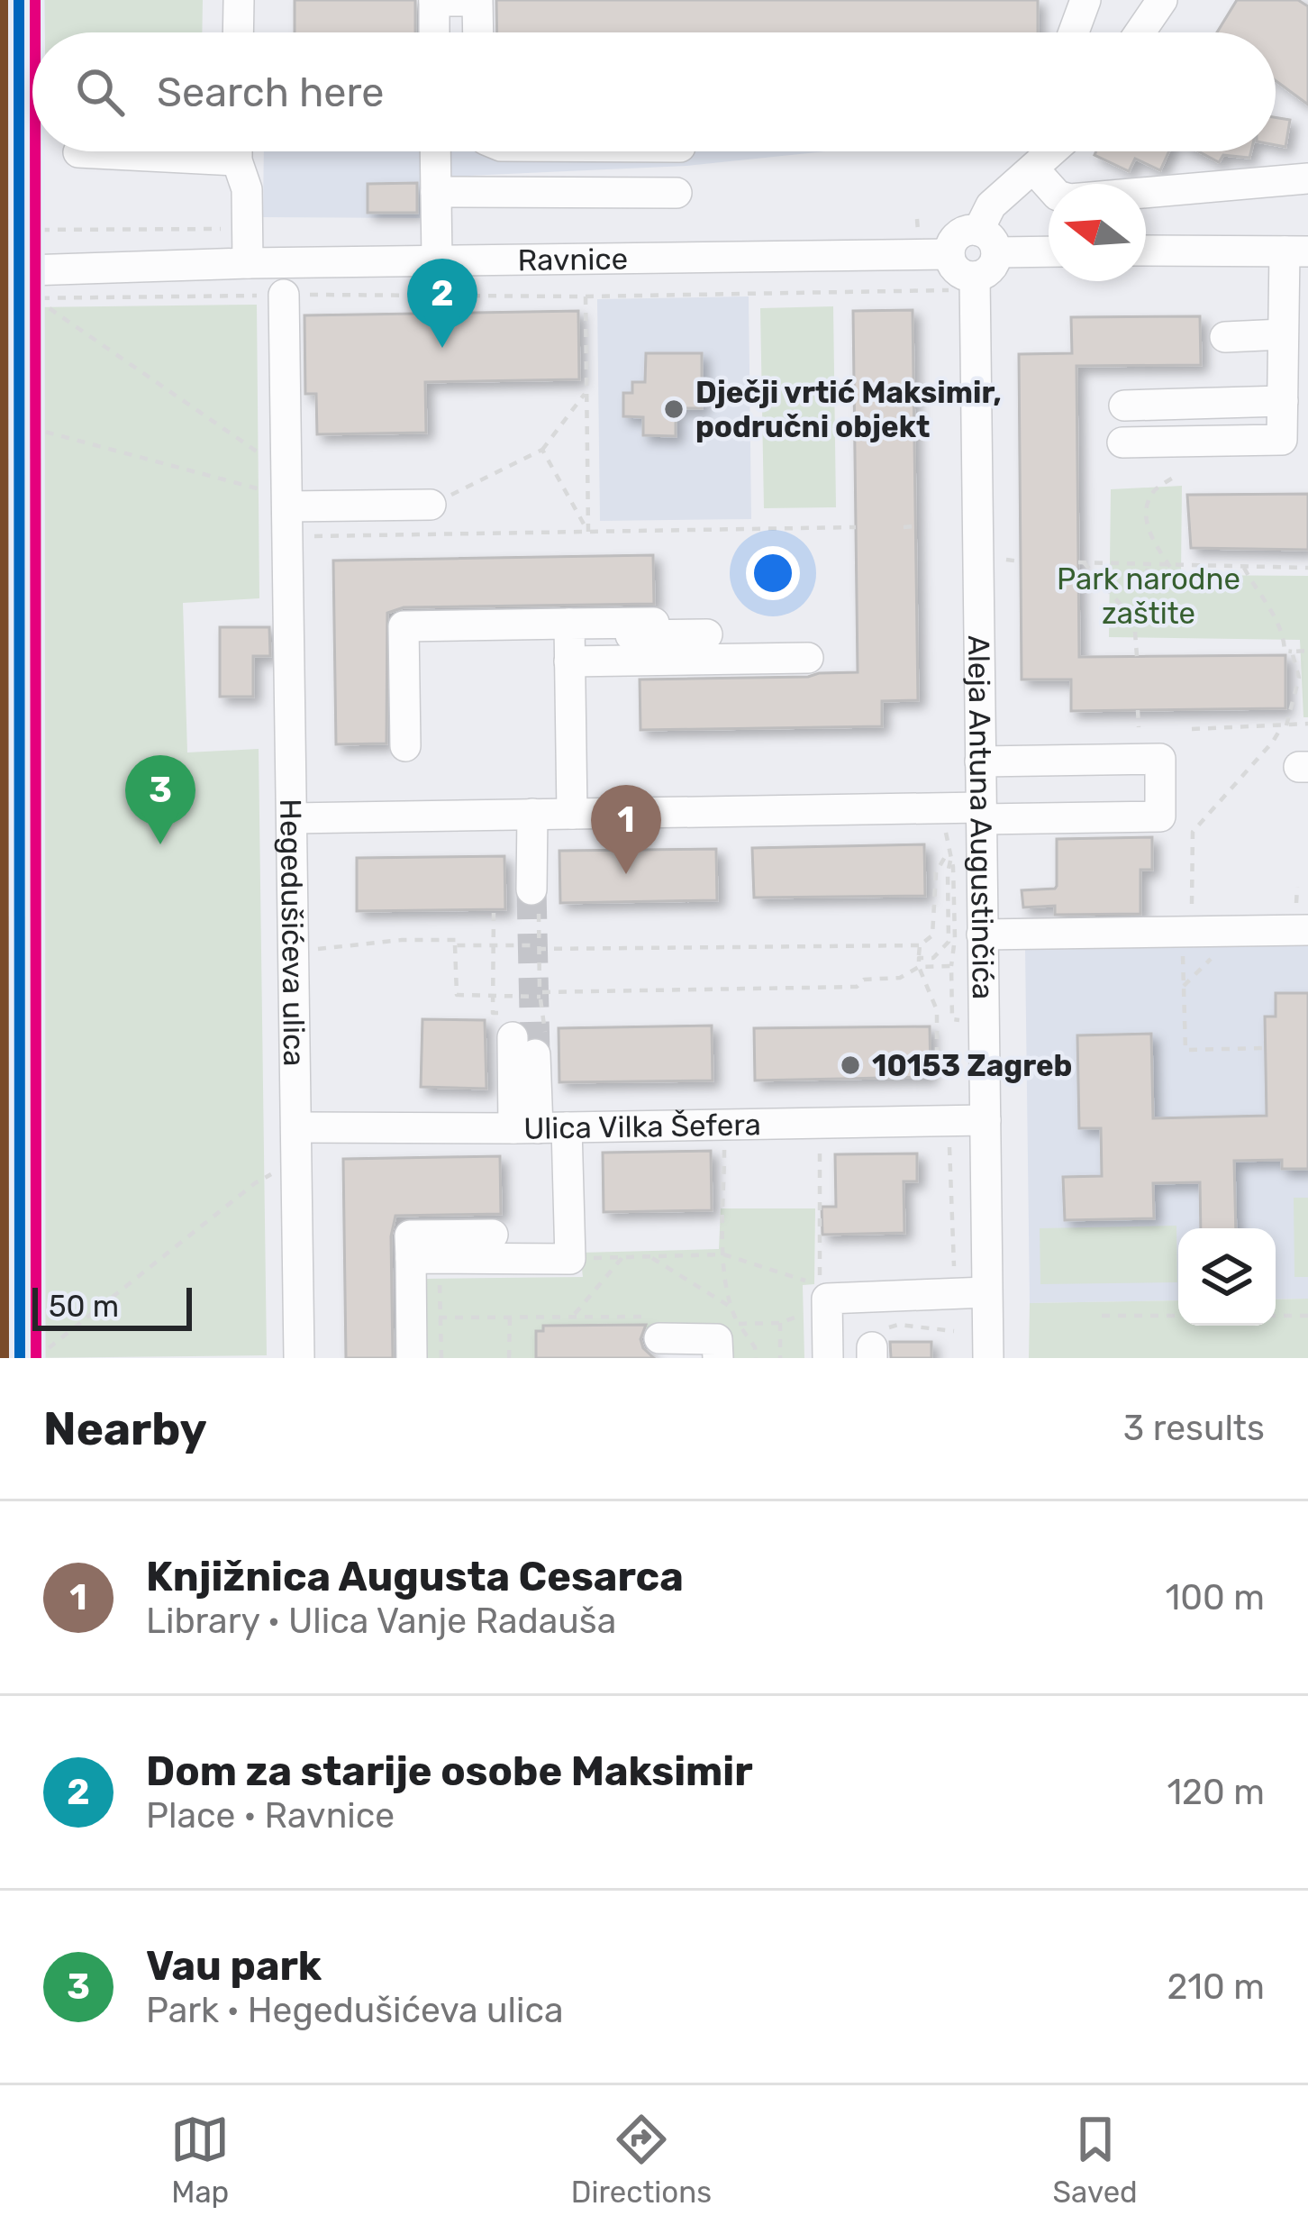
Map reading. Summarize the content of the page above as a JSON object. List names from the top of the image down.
{
  "streets": {
    "street": [
      "Ravnice",
      "Aleja Antuna Augustinčića",
      "Hegedušićeva ulica",
      "Ulica Vilka Šefera"
    ]
  },
  "crossings": [
    ["Ravnice", "Aleja Antuna Augustinčića"],
    ["Aleja Antuna Augustinčića", "Ulica Vilka Šefera"],
    ["Hegedušićeva ulica", "Ulica Vilka Šefera"]
  ],
  "parks": ["Park narodne zaštite"],
  "places": ["Dječji vrtić Maksimir, područni objekt", "10153 Zagreb"],
  "scale_bar": "50 m",
  "north": "left",
  "page": {
    "search": "Search here",
    "pins": ["2", "3", "1"],
    "scale": "50 m",
    "heading": ["Nearby", "3 results"],
    "list": [
      {
        "mark": "1",
        "name": "Knjižnica Augusta Cesarca",
        "note": "Library · Ulica Vanje Radauša",
        "value": "100 m"
      },
      {
        "mark": "2",
        "name": "Dom za starije osobe Maksimir",
        "note": "Place · Ravnice",
        "value": "120 m"
      },
      {
        "mark": "3",
        "name": "Vau park",
        "note": "Park · Hegedušićeva ulica",
        "value": "210 m"
      }
    ],
    "nav": ["Map", "Directions", "Saved"]
  }
}
